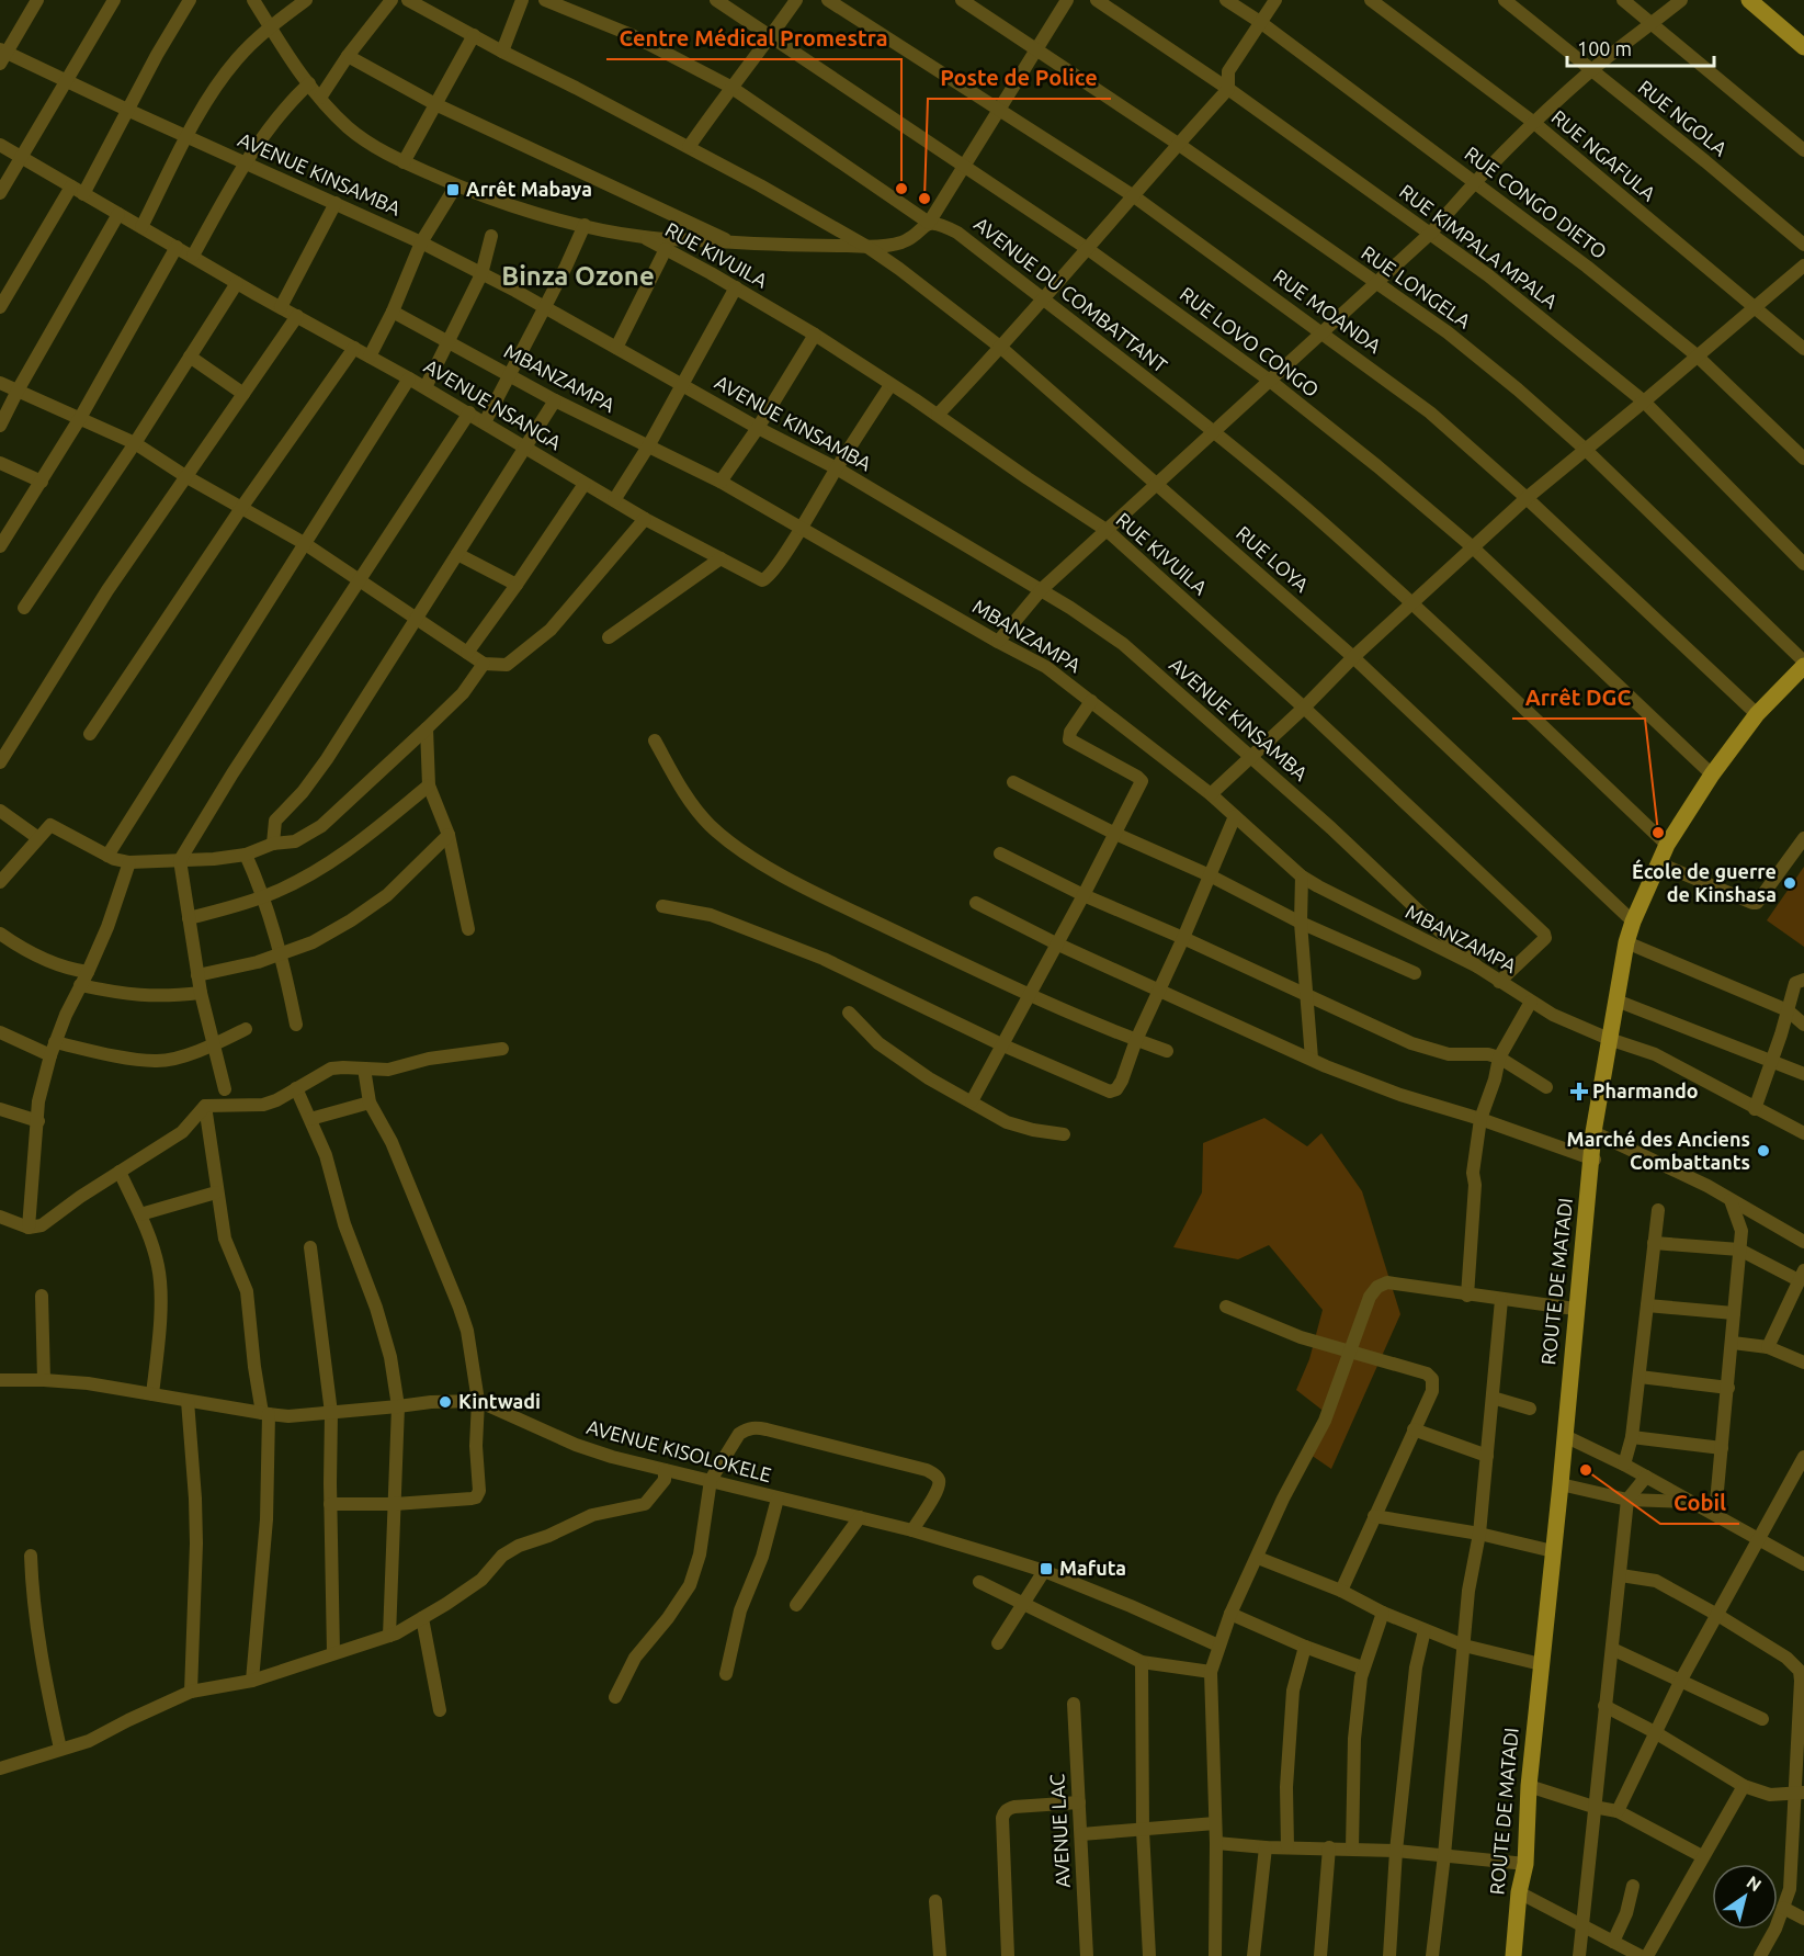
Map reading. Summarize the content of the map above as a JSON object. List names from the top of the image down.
{
  "streets": {
    "main road": ["ROUTE DE MATADI"],
    "street": [
      "RUE NGOLA",
      "RUE NGAFULA",
      "AVENUE KINSAMBA",
      "RUE CONGO DIETO",
      "RUE KIMPALA MPALA",
      "RUE KIVUILA",
      "RUE LONGELA",
      "AVENUE DU COMBATTANT",
      "RUE MOANDA",
      "RUE LOVO CONGO",
      "MBANZAMPA",
      "AVENUE NSANGA",
      "RUE LOYA",
      "AVENUE KISOLOKELE",
      "AVENUE LAC"
    ]
  },
  "crossings": [
    ["AVENUE KINSAMBA", "MBANZAMPA"],
    ["AVENUE KINSAMBA", "AVENUE NSANGA"],
    ["RUE KIVUILA", "MBANZAMPA"],
    ["RUE KIVUILA", "AVENUE NSANGA"],
    ["AVENUE DU COMBATTANT", "ROUTE DE MATADI"],
    ["RUE MOANDA", "ROUTE DE MATADI"],
    ["RUE LOVO CONGO", "ROUTE DE MATADI"],
    ["MBANZAMPA", "AVENUE NSANGA"],
    ["MBANZAMPA", "ROUTE DE MATADI"],
    ["RUE LOYA", "ROUTE DE MATADI"]
  ],
  "districts": ["Binza Ozone"],
  "places": {
    "other": [
      "Centre Médical Promestra",
      "Poste de Police",
      "Arrêt DGC",
      "École de guerre de Kinshasa",
      "Marché des Anciens Combattants",
      "Kintwadi",
      "Cobil"
    ],
    "transit": ["Arrêt Mabaya", "Mafuta"],
    "health": ["Pharmando"]
  },
  "scale_bar": "100 m",
  "north": "top right"
}
